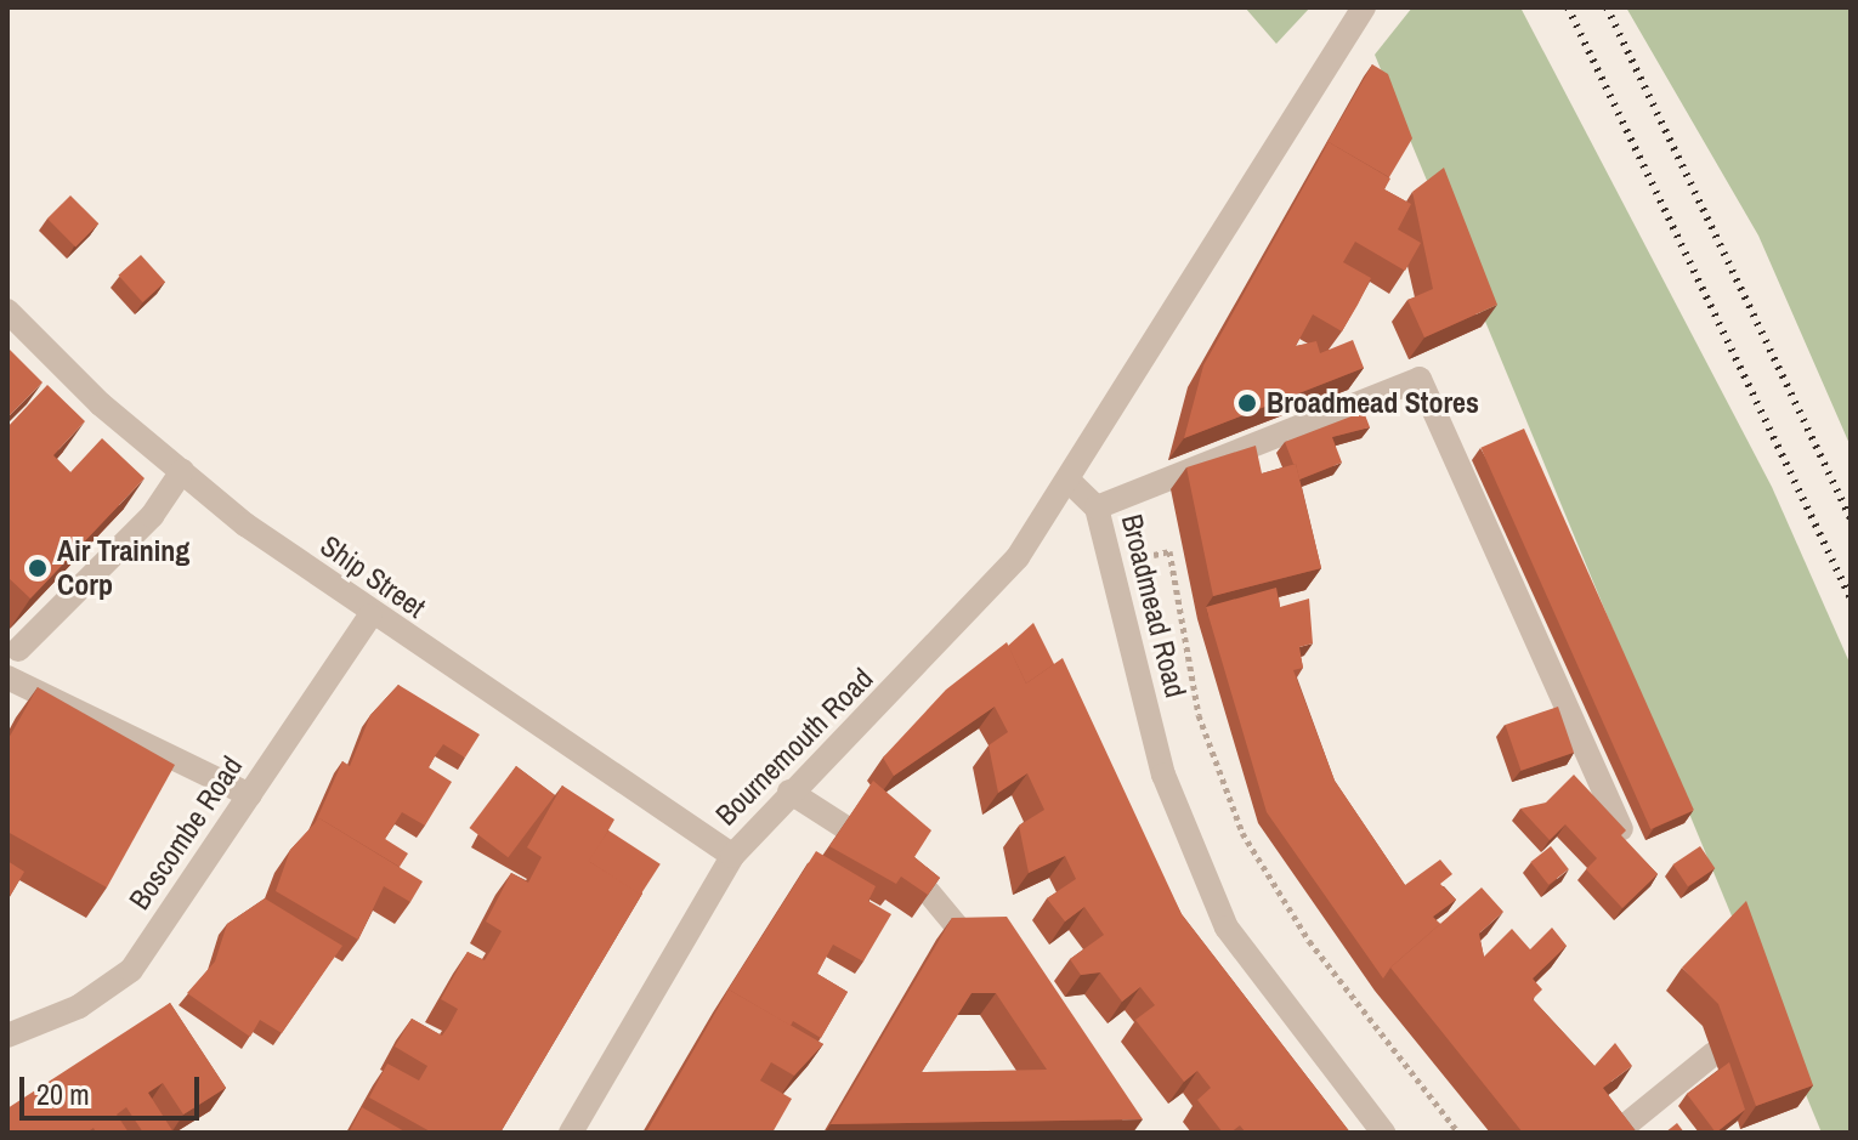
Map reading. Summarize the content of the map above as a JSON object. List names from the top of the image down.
{
  "streets": {
    "street": [
      "Ship Street",
      "Broadmead Road",
      "Bournemouth Road",
      "Boscombe Road"
    ]
  },
  "crossings": [
    ["Ship Street", "Bournemouth Road"],
    ["Ship Street", "Boscombe Road"],
    ["Broadmead Road", "Bournemouth Road"]
  ],
  "places": ["Broadmead Stores", "Air Training Corp"],
  "scale_bar": "20 m"
}
